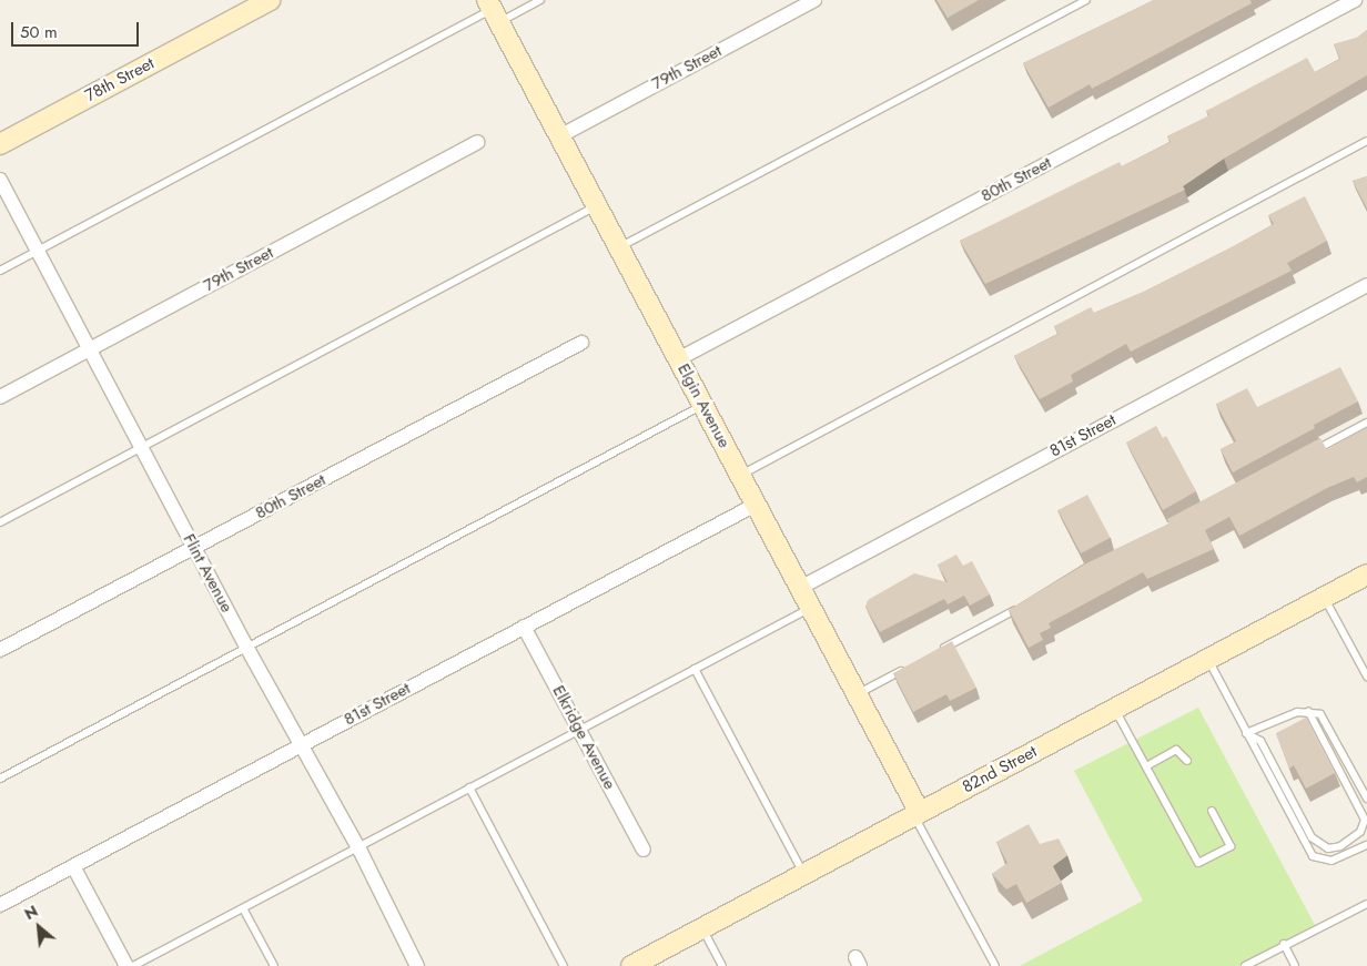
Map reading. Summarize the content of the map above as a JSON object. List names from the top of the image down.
{
  "streets": {
    "street": [
      "79th Street",
      "78th Street",
      "80th Street",
      "Elgin Avenue",
      "81st Street",
      "Flint Avenue",
      "Elkridge Avenue",
      "82nd Street"
    ]
  },
  "crossings": [
    ["79th Street", "Elgin Avenue"],
    ["79th Street", "Flint Avenue"],
    ["80th Street", "Elgin Avenue"],
    ["80th Street", "Flint Avenue"],
    ["Elgin Avenue", "81st Street"],
    ["Elgin Avenue", "82nd Street"],
    ["81st Street", "Flint Avenue"],
    ["81st Street", "Elkridge Avenue"]
  ],
  "scale_bar": "50 m",
  "north": "top left"
}
